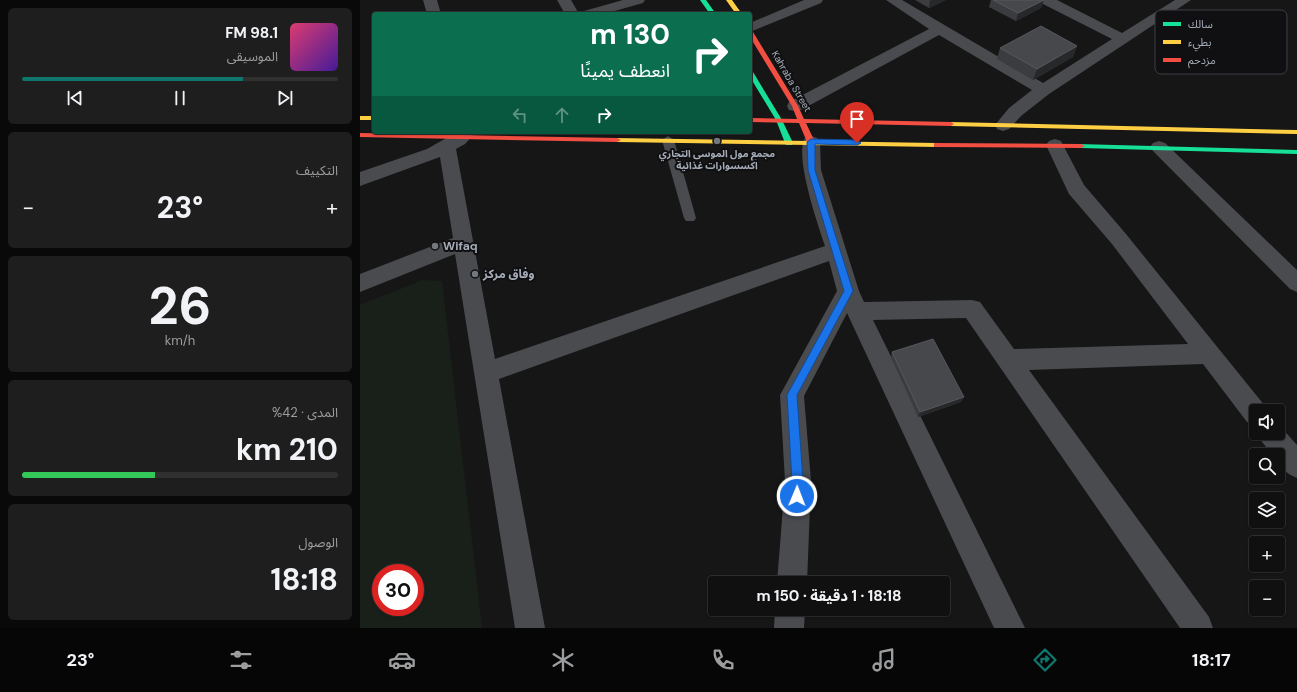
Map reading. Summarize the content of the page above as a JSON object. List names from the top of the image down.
{
  "streets": {
    "main road": ["Kahraba Street"]
  },
  "places": ["مجمع مول الموسى التجاري اكسسوارات غذائية", "Wifaq", "وفاق مركز"],
  "legend": ["سالك", "بطيء", "مزدحم"],
  "page": {
    "turn": ["130 m", "انعطف يمينًا"],
    "song": ["98.1 FM", "الموسيقى"],
    "tile": [
      "التكييف",
      ["26", "km/h"],
      ["المدى · 42%", "210 km"],
      ["الوصول", "18:18"]
    ],
    "heat": ["−", "23°", "+"],
    "map_buttons": ["+", "−"],
    "limit": "30",
    "trip": "18:18 · 1 دقيقة · 150 m",
    "tabs": ["18:17", "23°"]
  }
}
